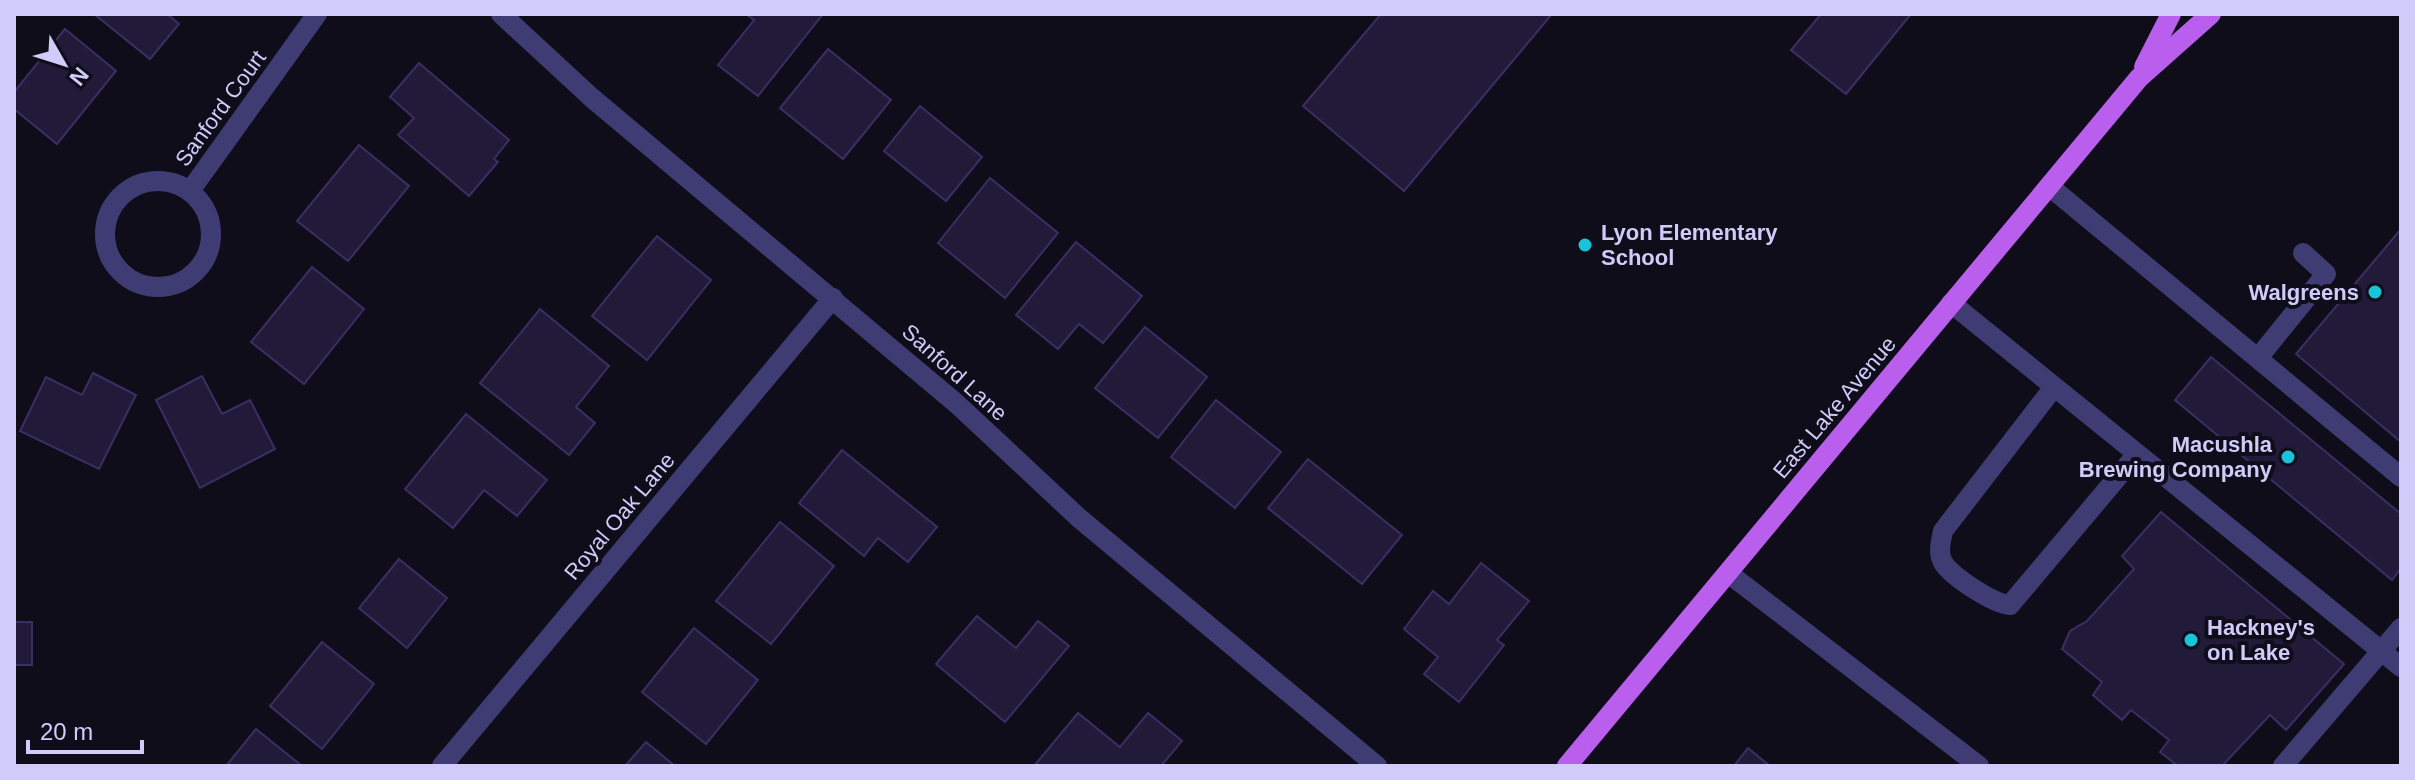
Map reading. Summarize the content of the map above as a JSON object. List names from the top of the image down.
{
  "streets": {
    "main road": ["East Lake Avenue"],
    "street": ["Sanford Court", "Sanford Lane", "Royal Oak Lane"]
  },
  "crossings": [
    ["Sanford Lane", "Royal Oak Lane"]
  ],
  "places": [
    "Lyon Elementary School",
    "Walgreens",
    "Macushla Brewing Company",
    "Hackney's on Lake"
  ],
  "scale_bar": "20 m",
  "north": "bottom right"
}
